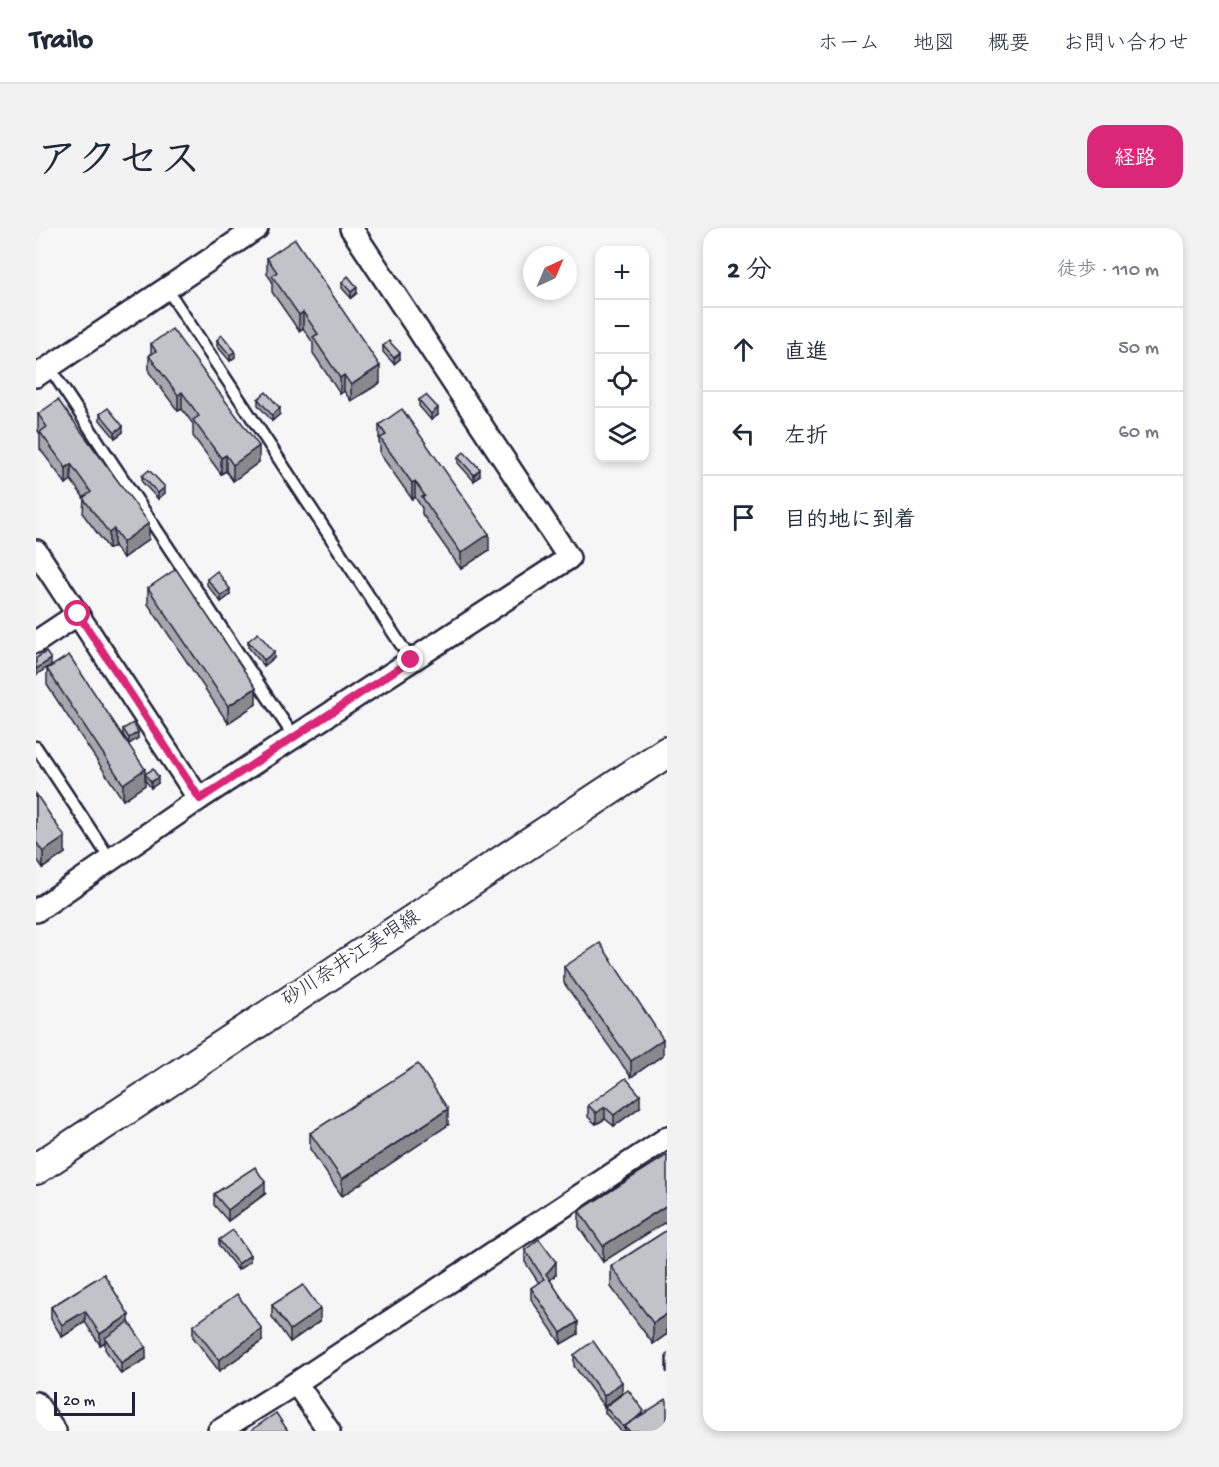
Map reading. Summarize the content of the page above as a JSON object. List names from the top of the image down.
{
  "streets": {
    "main road": ["砂川奈井江美唄線"]
  },
  "scale_bar": "20 m",
  "north": "top right",
  "page": {
    "header": "Trailo",
    "nav": [
      "ホーム",
      "地図",
      "概要",
      "お問い合わせ"
    ],
    "title": "アクセス",
    "buttons": "経路",
    "heading": ["2 分", "徒歩 · 110 m"],
    "map_buttons": ["+", "−"],
    "list": [
      ["直進", "50 m"],
      ["左折", "60 m"],
      "目的地に到着"
    ],
    "scale": "20 m"
  }
}
